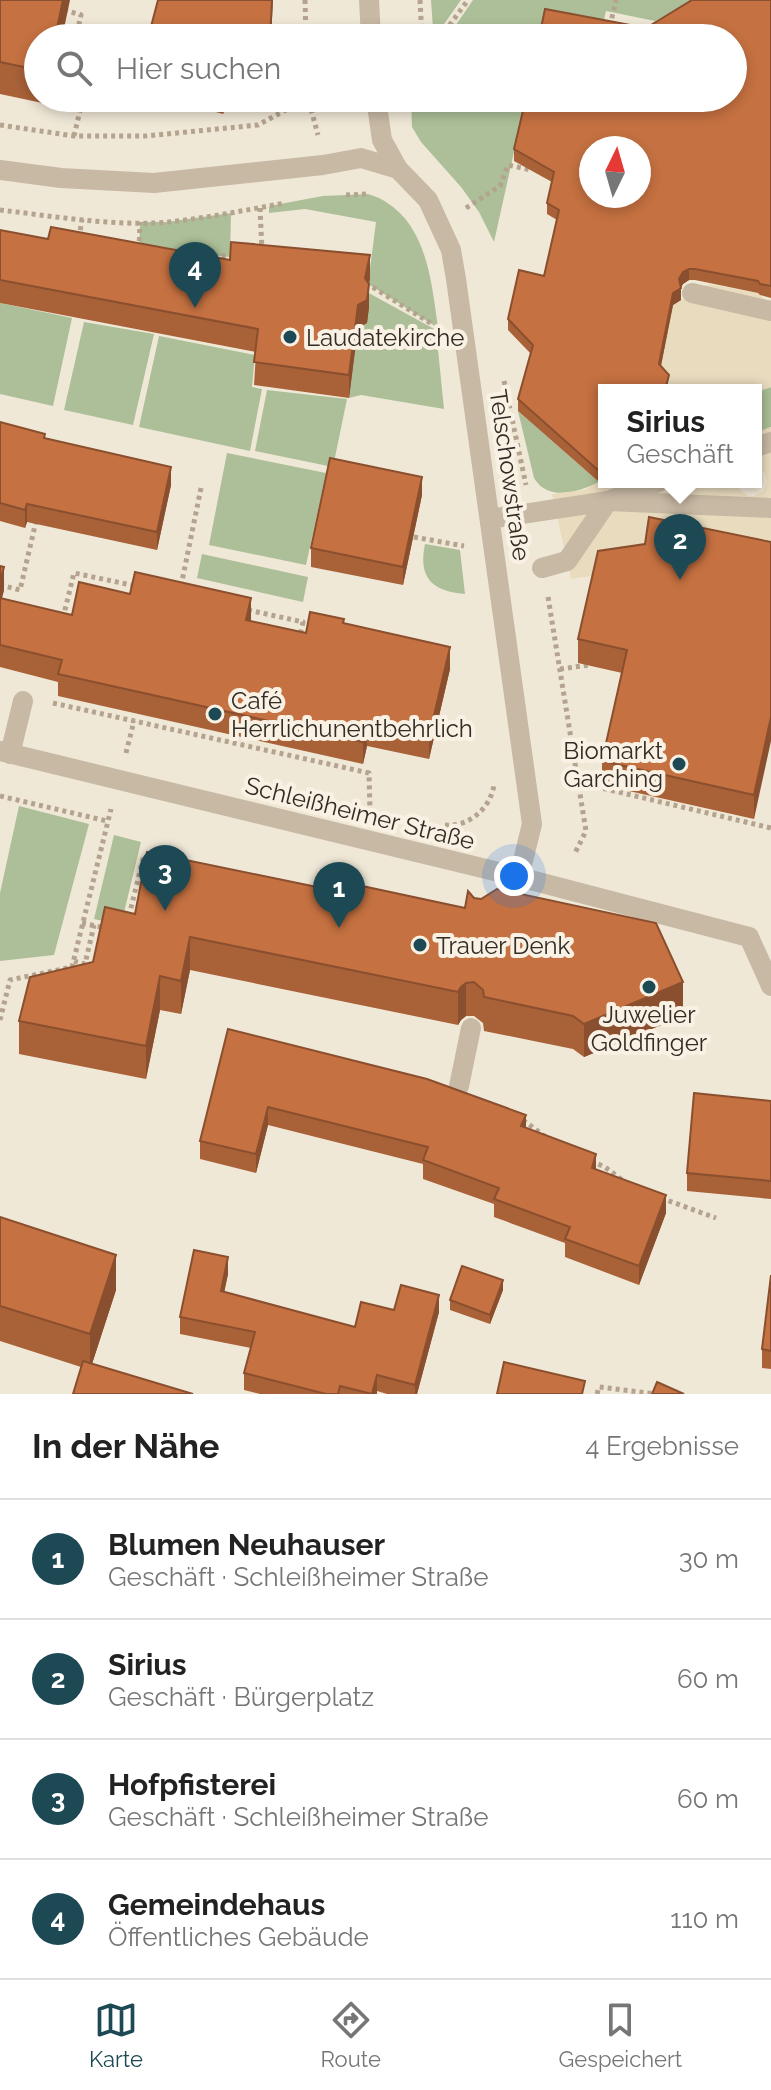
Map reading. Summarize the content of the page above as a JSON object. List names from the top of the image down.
{
  "streets": {
    "street": ["Telschowstraße", "Schleißheimer Straße"]
  },
  "crossings": [
    ["Telschowstraße", "Schleißheimer Straße"]
  ],
  "places": [
    "Laudatekirche",
    "Café Herrlichunentbehrlich",
    "Biomarkt Garching",
    "Trauer Denk",
    "Juwelier Goldfinger"
  ],
  "north": "top",
  "page": {
    "search": "Hier suchen",
    "pins": [
      "4",
      "2",
      "3",
      "1"
    ],
    "popup": ["Sirius", "Geschäft"],
    "heading": ["In der Nähe", "4 Ergebnisse"],
    "list": [
      {
        "mark": "1",
        "name": "Blumen Neuhauser",
        "note": "Geschäft · Schleißheimer Straße",
        "value": "30 m"
      },
      {
        "mark": "2",
        "name": "Sirius",
        "note": "Geschäft · Bürgerplatz",
        "value": "60 m"
      },
      {
        "mark": "3",
        "name": "Hofpfisterei",
        "note": "Geschäft · Schleißheimer Straße",
        "value": "60 m"
      },
      {
        "mark": "4",
        "name": "Gemeindehaus",
        "note": "Öffentliches Gebäude",
        "value": "110 m"
      }
    ],
    "nav": ["Karte", "Route", "Gespeichert"]
  }
}
